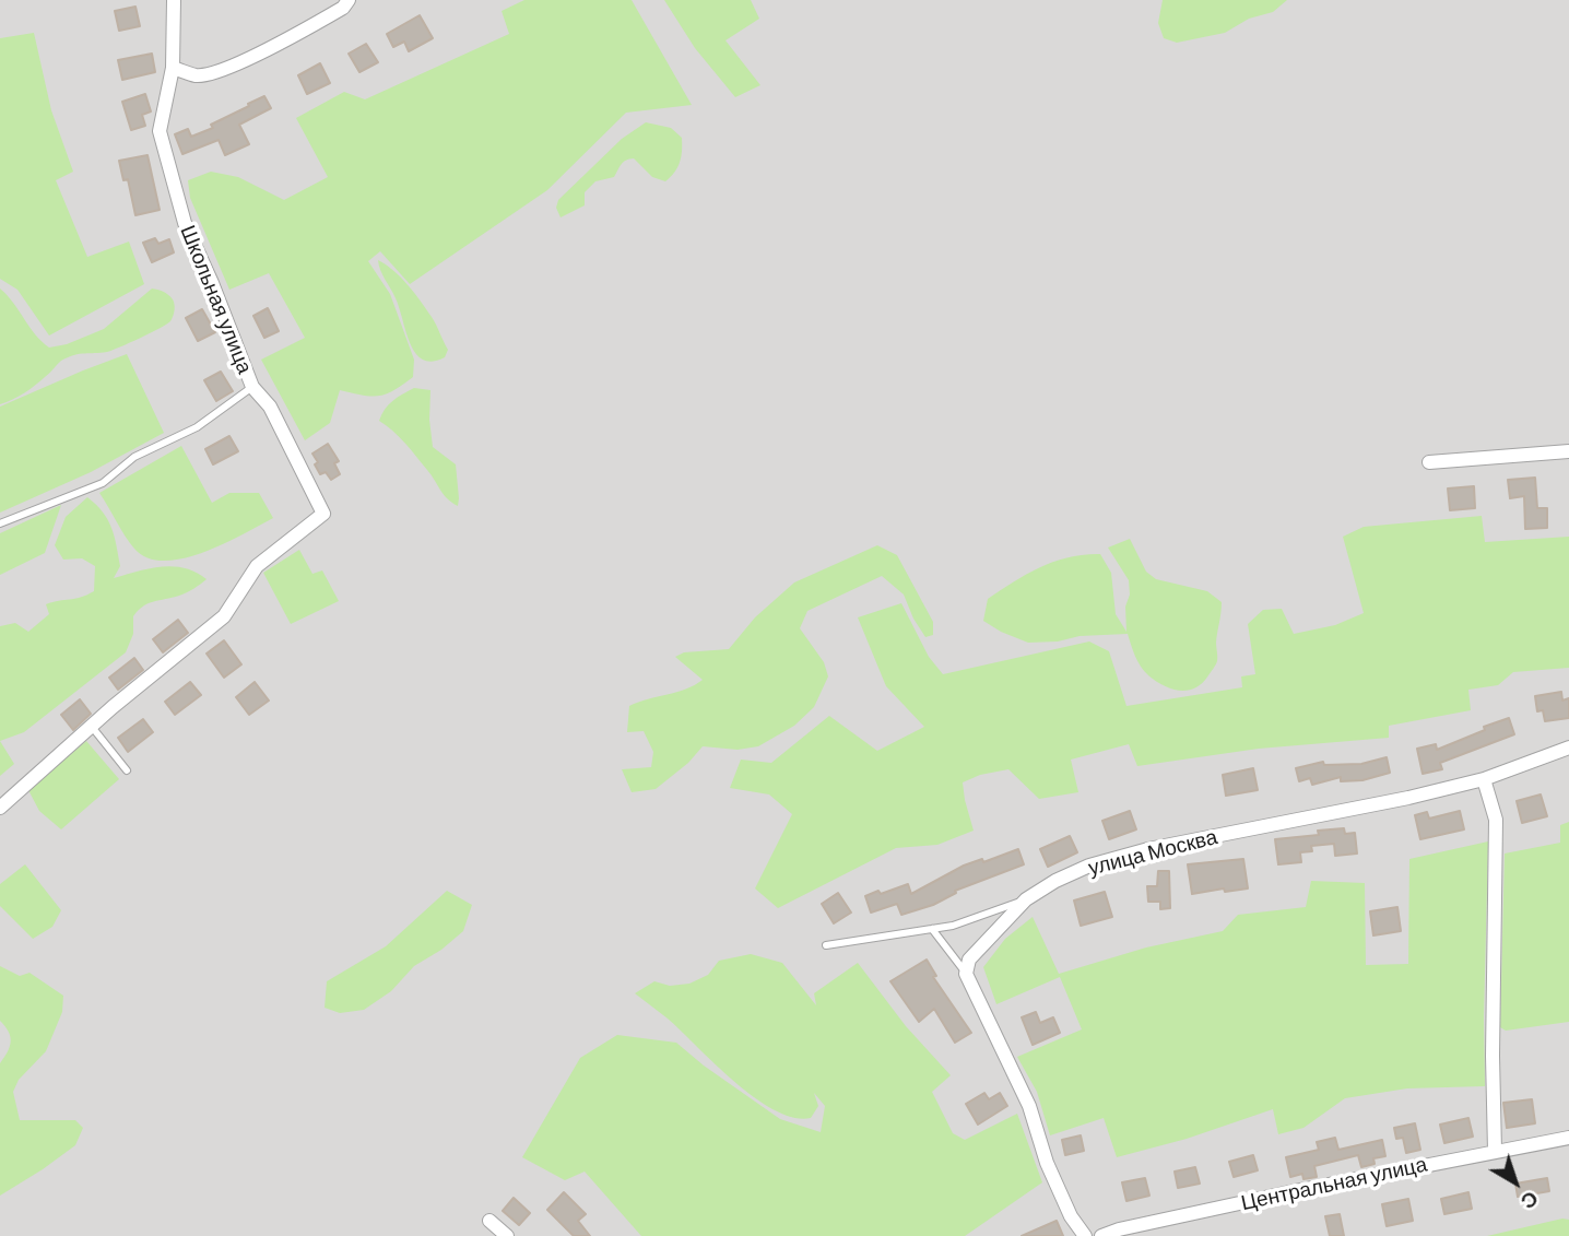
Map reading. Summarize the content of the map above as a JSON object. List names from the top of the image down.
{
  "streets": {
    "street": ["Школьная улица", "улица Москва", "Центральная улица"]
  },
  "north": "bottom right"
}
